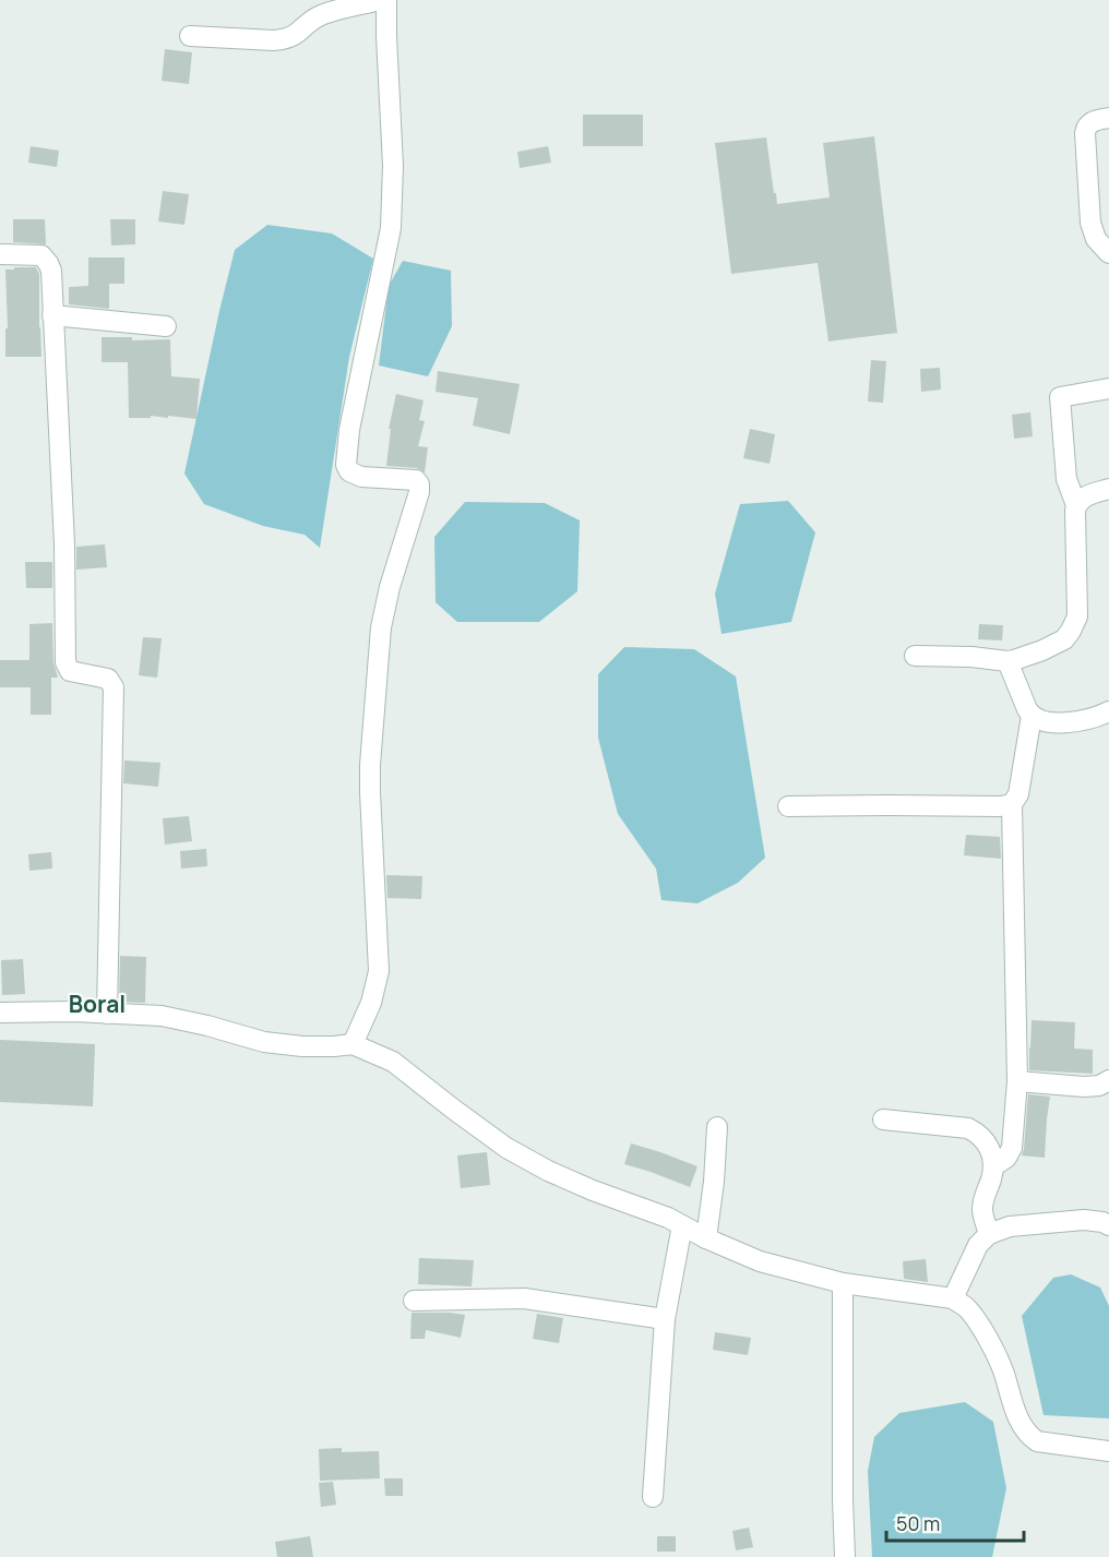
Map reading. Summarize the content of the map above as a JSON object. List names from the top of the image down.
{
  "districts": ["Boral"],
  "scale_bar": "50 m"
}
